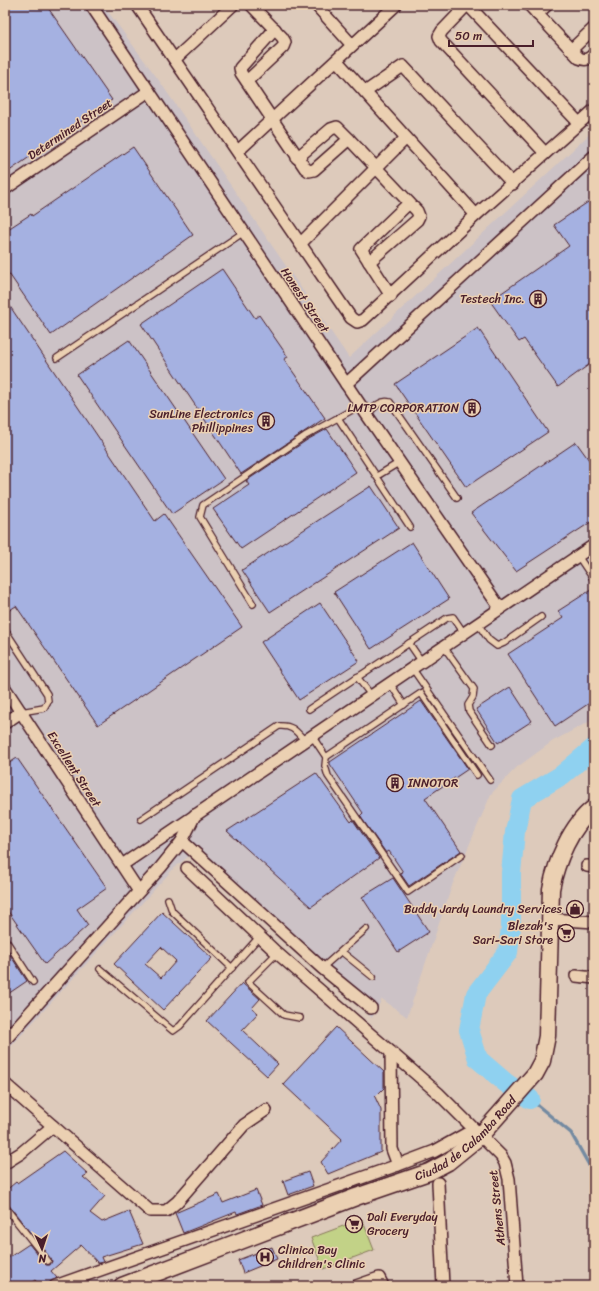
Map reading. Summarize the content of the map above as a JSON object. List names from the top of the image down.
{
  "streets": {
    "main road": ["Ciudad de Calamba Road"],
    "street": [
      "Determined Street",
      "Honest Street",
      "Excellent Street",
      "Athens Street"
    ]
  },
  "crossings": [
    ["Determined Street", "Honest Street"],
    ["Ciudad de Calamba Road", "Athens Street"]
  ],
  "places": {
    "building": [
      "Testech Inc.",
      "LMTP CORPORATION",
      "SunLine Electronics Phillippines",
      "INNOTOR"
    ],
    "shop": ["Buddy Jardy Laundry Services"],
    "supermarket": ["Blezah's Sari-Sari Store", "Dali Everyday Grocery"],
    "hospital": ["Clinica Bay Children's Clinic"]
  },
  "scale_bar": "50 m",
  "north": "bottom"
}
